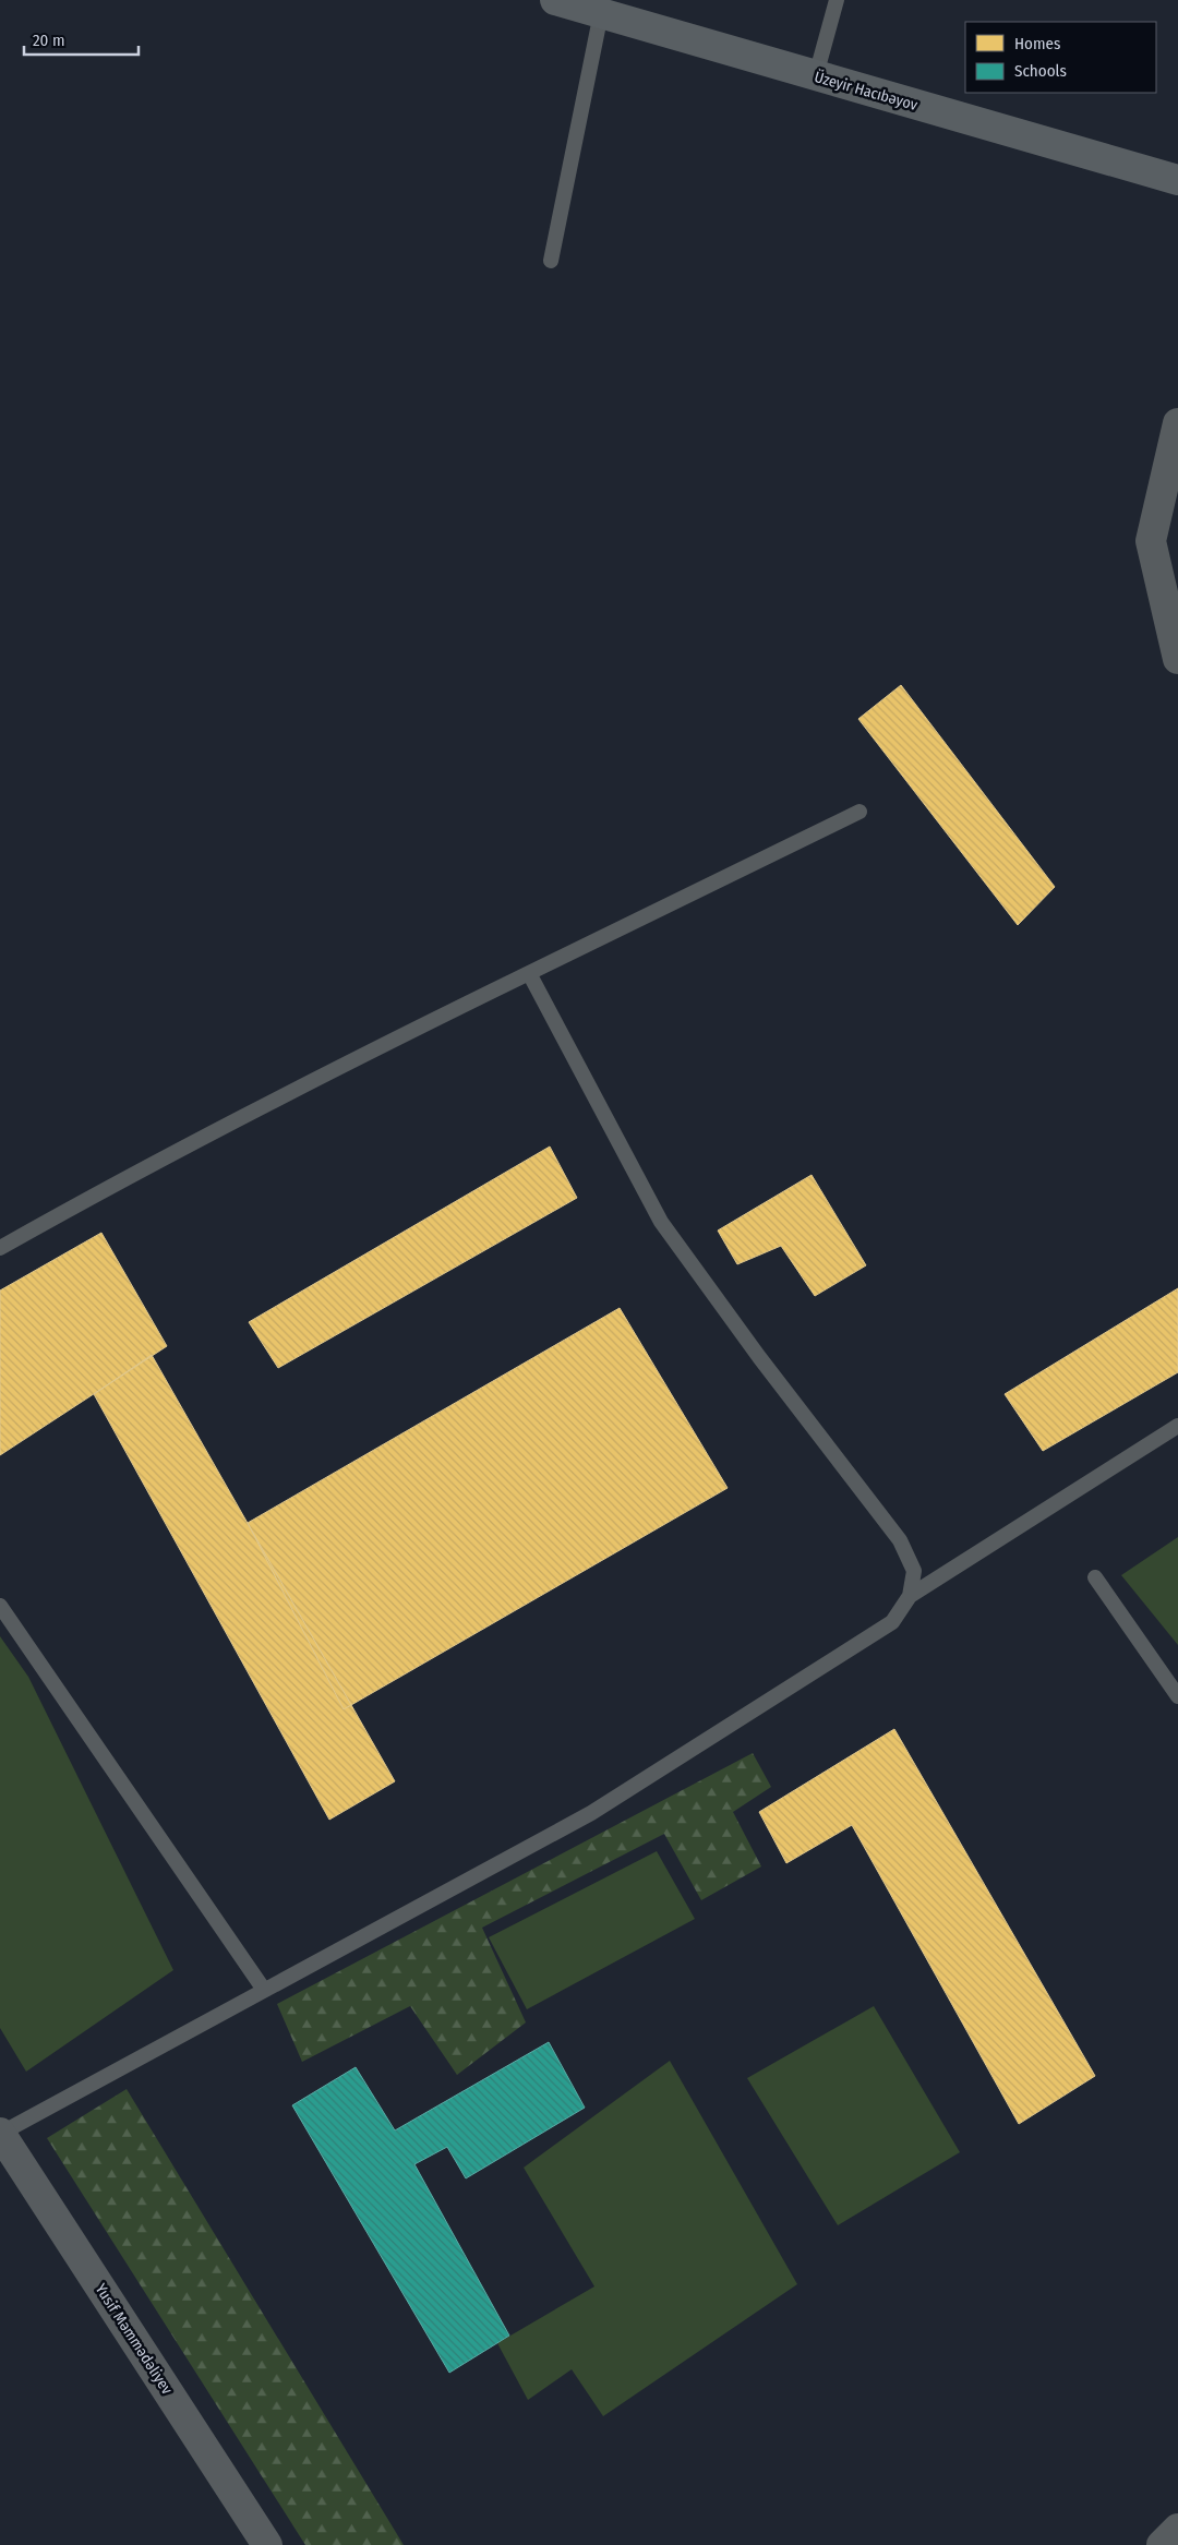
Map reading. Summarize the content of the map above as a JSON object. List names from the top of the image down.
{
  "streets": {
    "main road": ["Üzeyir Hacıbəyov"],
    "street": ["Yusif Məmmədəliyev"]
  },
  "legend": ["Homes", "Schools"],
  "scale_bar": "20 m"
}
